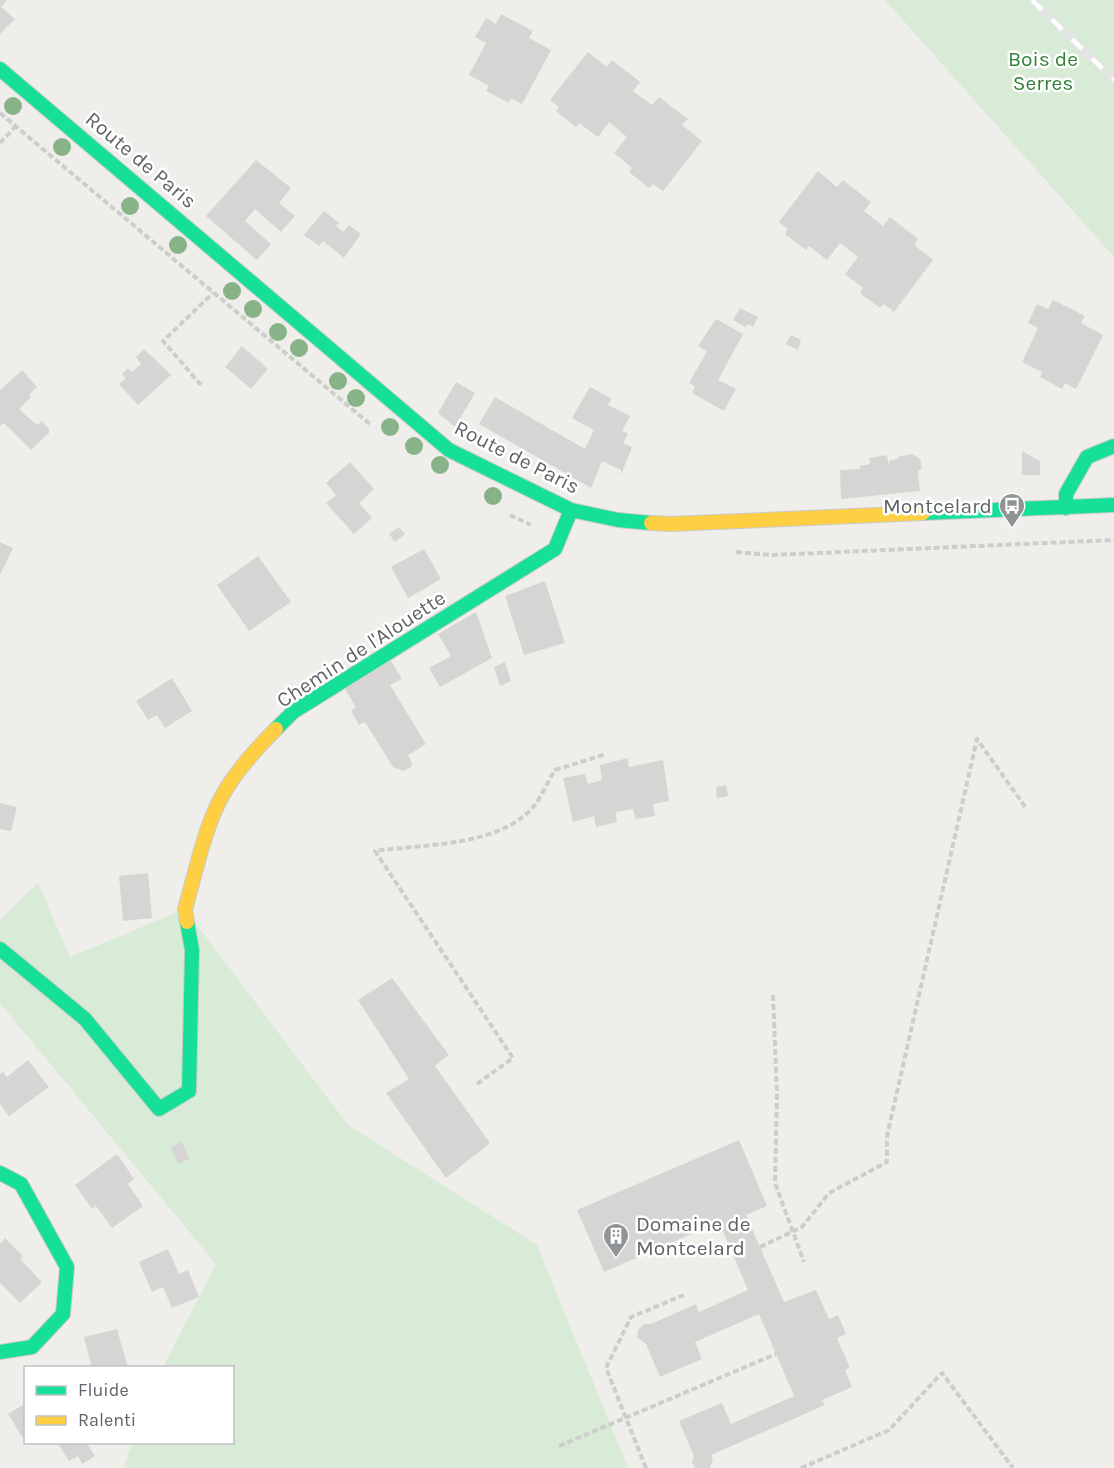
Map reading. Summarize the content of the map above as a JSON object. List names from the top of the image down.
{
  "streets": {
    "street": ["Route de Paris", "Chemin de l'Alouette"]
  },
  "crossings": [
    ["Route de Paris", "Chemin de l'Alouette"]
  ],
  "parks": ["Bois de Serres"],
  "places": {
    "bus stop": ["Montcelard"],
    "building": ["Domaine de Montcelard"]
  },
  "legend": ["Fluide", "Ralenti"]
}
